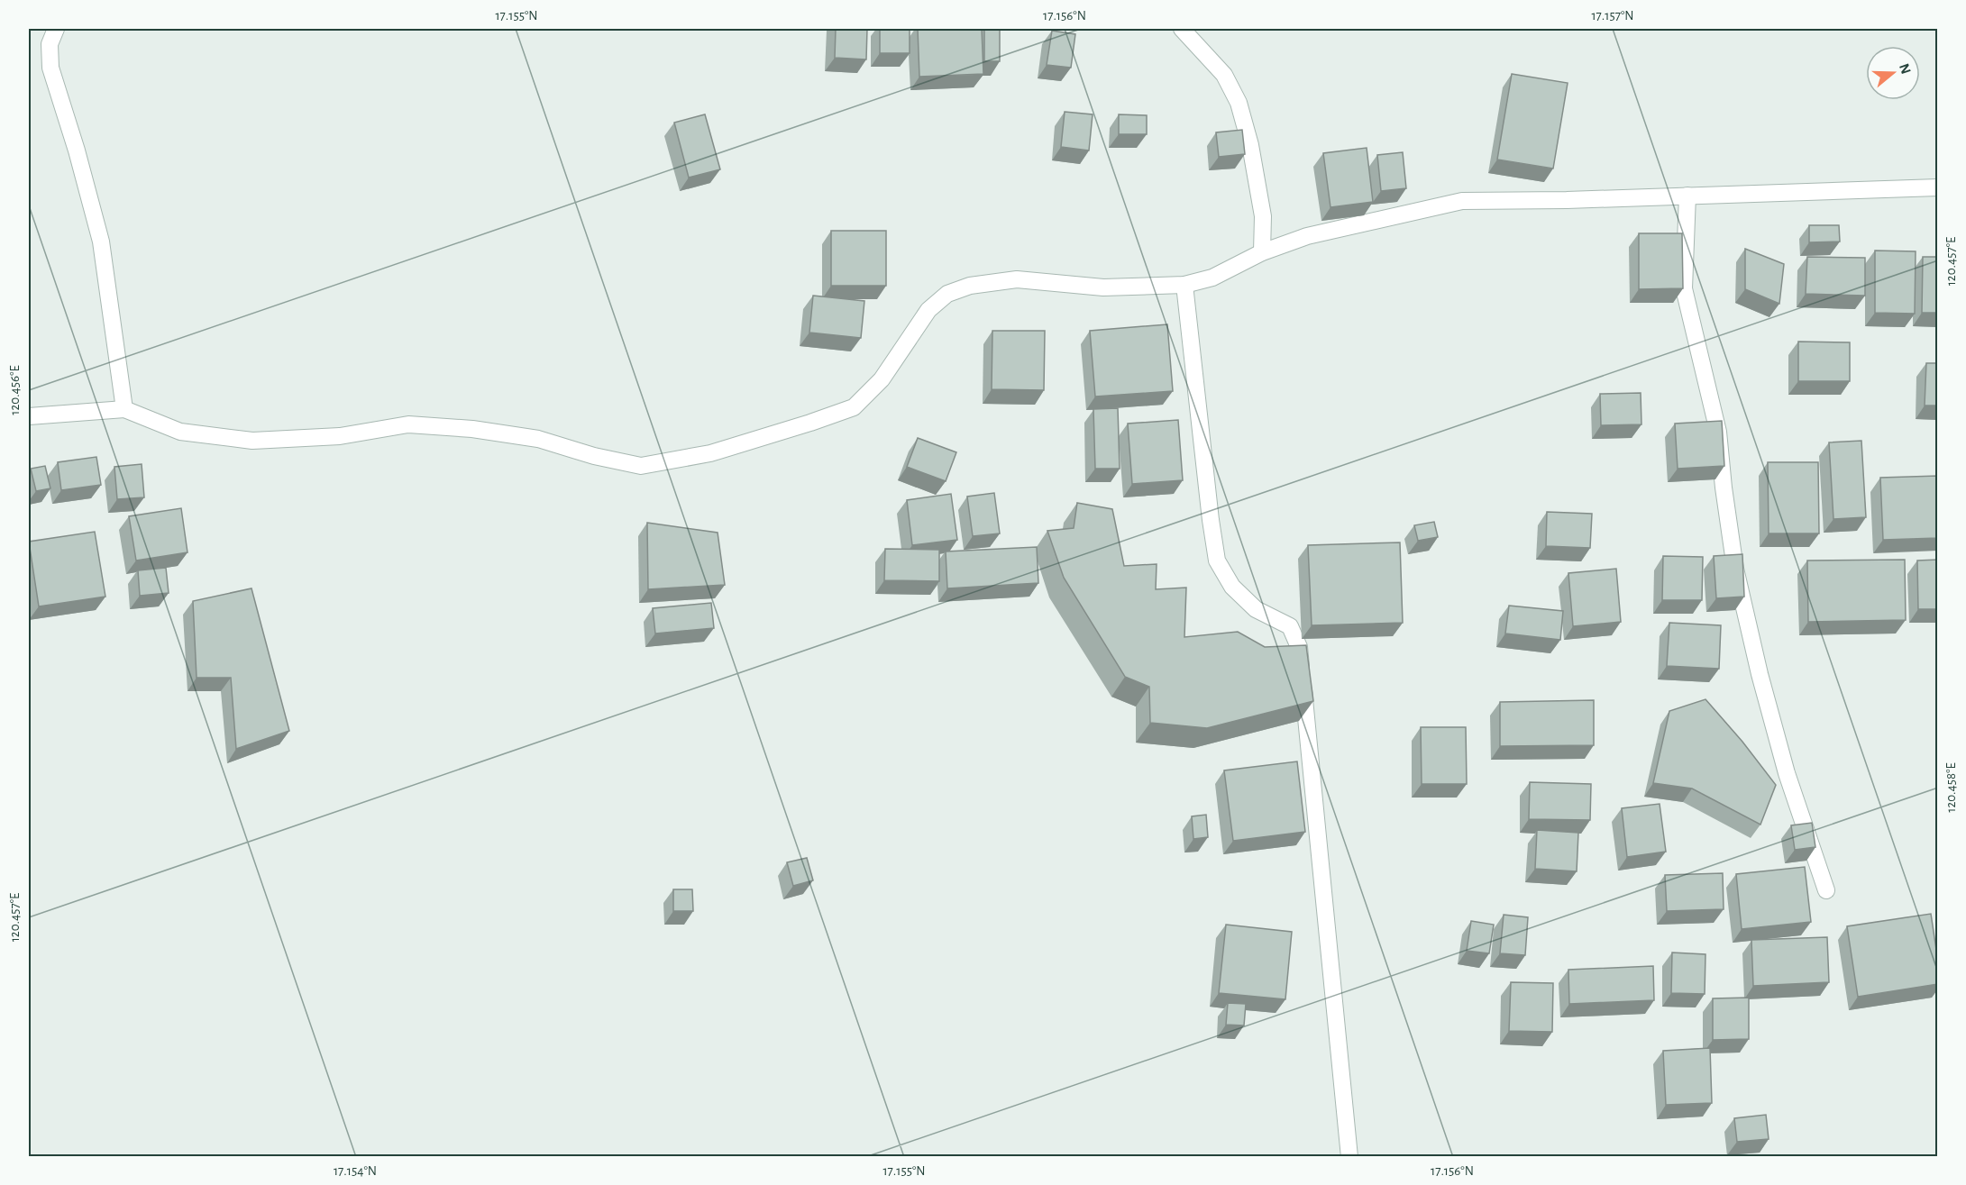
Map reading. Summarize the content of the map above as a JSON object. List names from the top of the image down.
{
  "north": "right",
  "coordinates": [
    "17.155°N",
    "17.156°N",
    "17.157°N",
    "120.457°E",
    "120.456°E",
    "120.458°E",
    "17.154°N"
  ]
}
